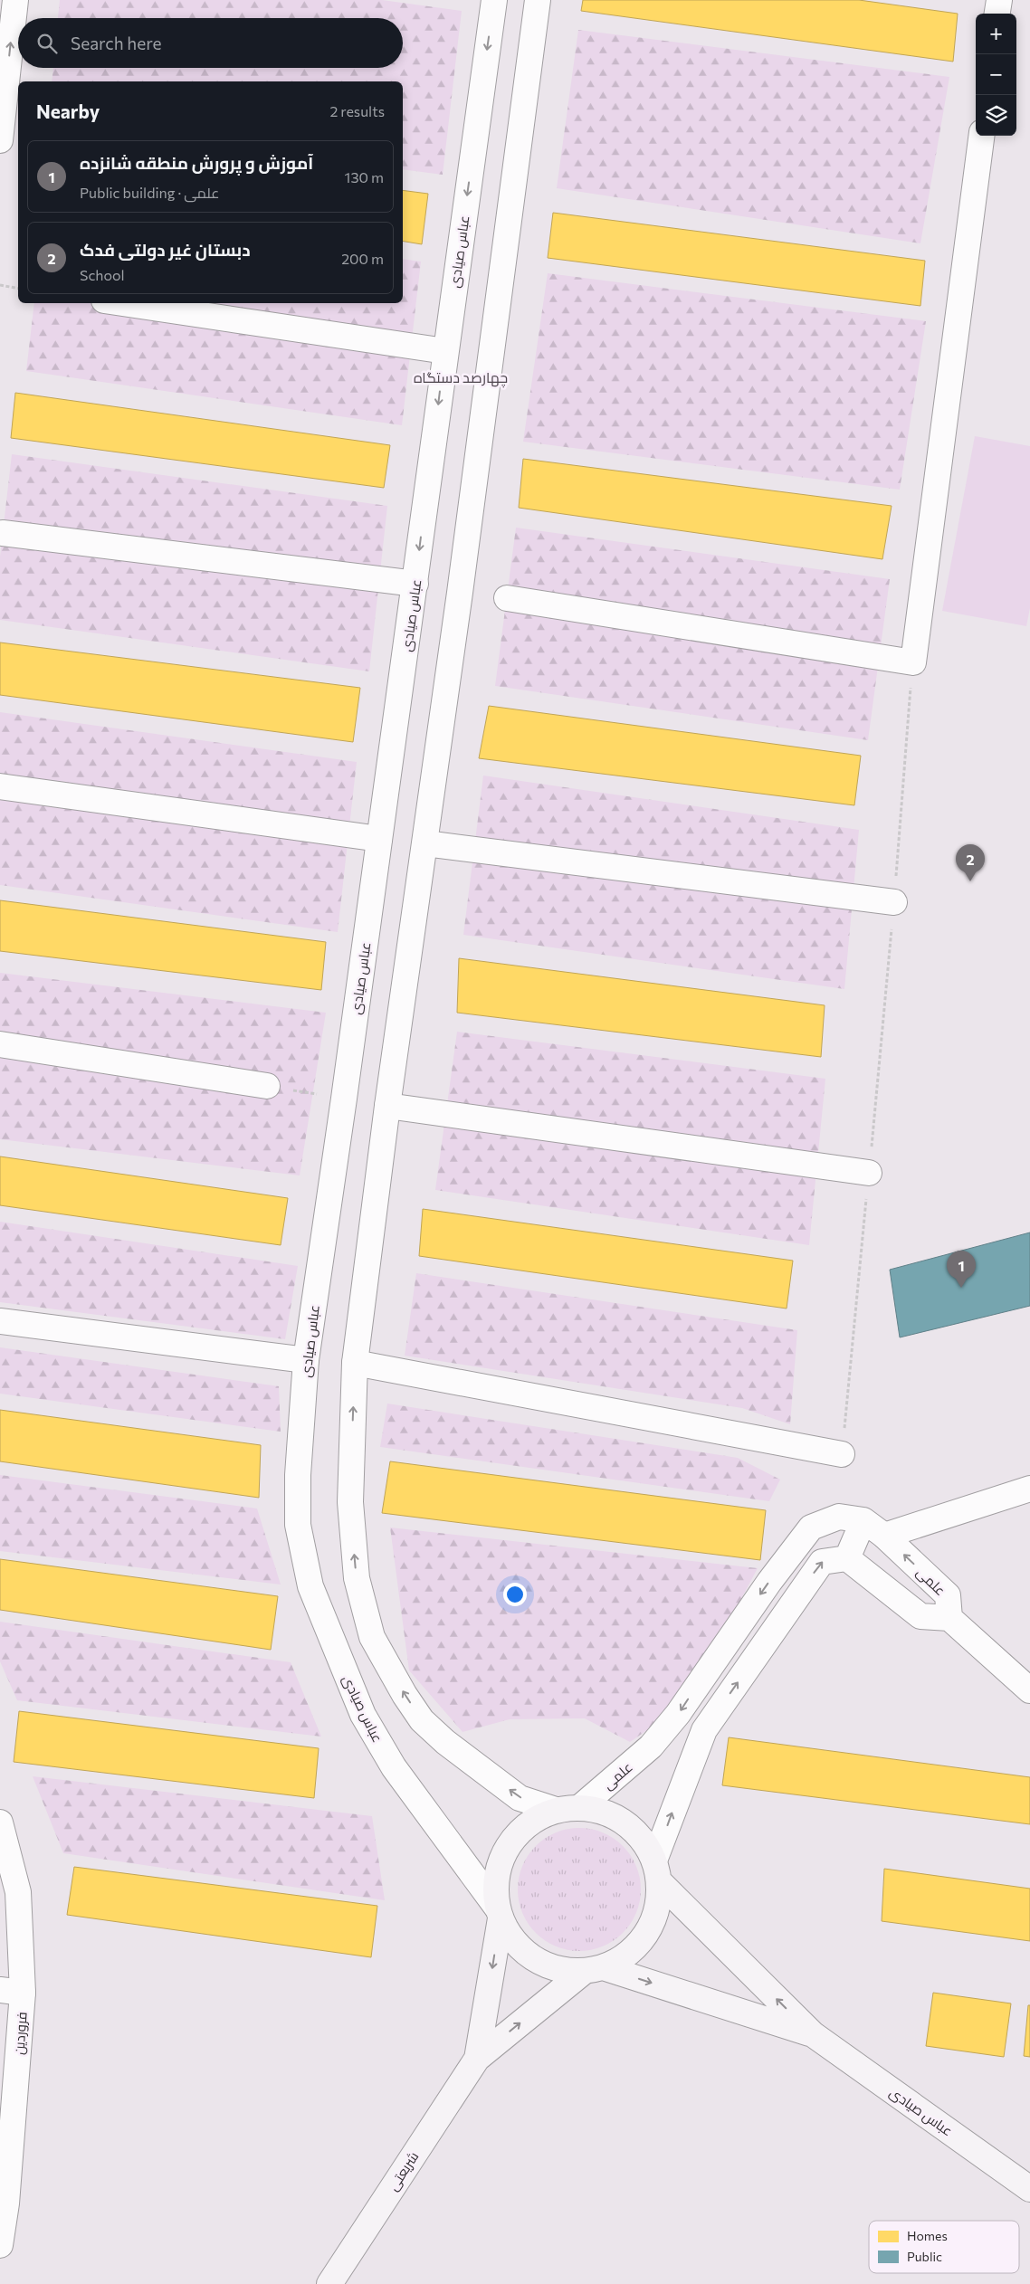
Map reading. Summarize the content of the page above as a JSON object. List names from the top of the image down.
{
  "streets": {
    "main road": ["عباس صیادی", "شریعتی"],
    "street": ["علمی", "فروردین"]
  },
  "crossings": [
    ["عباس صیادی", "علمی"],
    ["عباس صیادی", "شریعتی"]
  ],
  "districts": ["چهارصد دستگاه"],
  "legend": ["Homes", "Public"],
  "page": {
    "map_buttons": ["+", "−"],
    "search": "Search here",
    "heading": ["Nearby", "2 results"],
    "list": [
      {
        "mark": "1",
        "name": "آموزش و پرورش منطقه شانزده",
        "note": "Public building · علمی",
        "value": "130 m"
      },
      {
        "mark": "2",
        "name": "دبستان غیر دولتی فدک",
        "note": "School",
        "value": "200 m"
      }
    ],
    "pins": ["2", "1"]
  }
}
